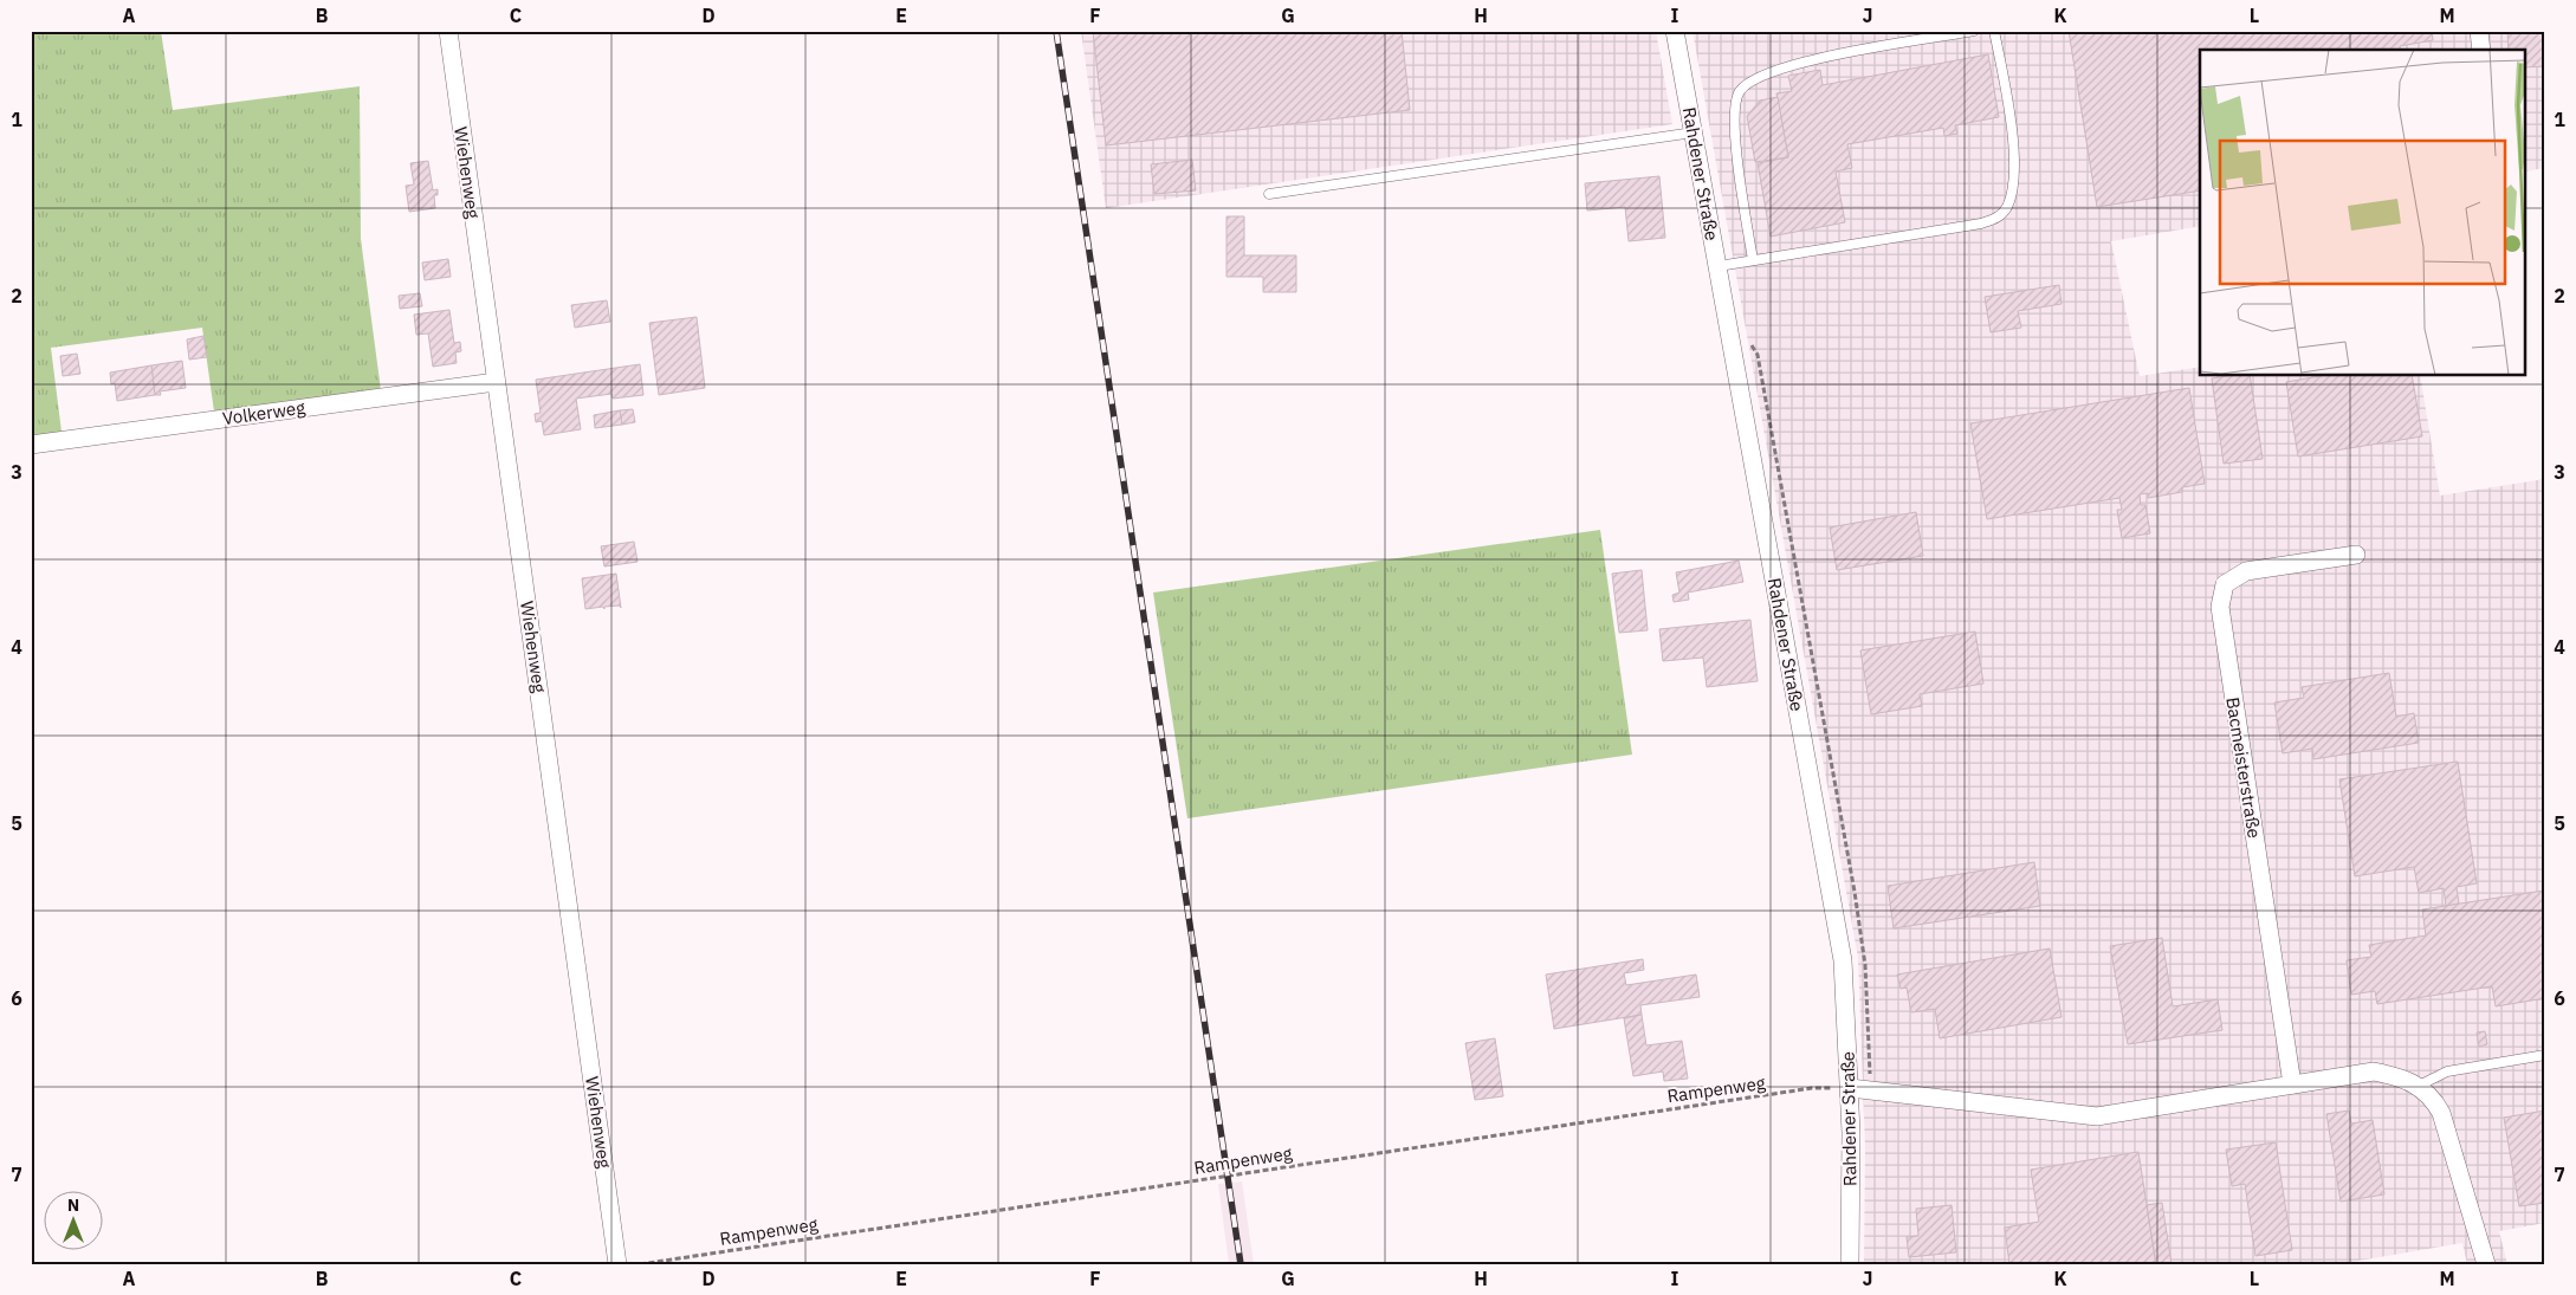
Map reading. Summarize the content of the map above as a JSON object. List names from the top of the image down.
{
  "streets": {
    "street": [
      "Wiehenweg",
      "Rahdener Straße",
      "Volkerweg",
      "Bacmeisterstraße"
    ],
    "path": ["Rampenweg"]
  },
  "crossings": [
    ["Wiehenweg", "Volkerweg"],
    ["Rahdener Straße", "Rampenweg"]
  ],
  "north": "top",
  "grid": {
    "columns": [
      "A",
      "B",
      "C",
      "D",
      "E",
      "F",
      "G",
      "H",
      "I",
      "J",
      "K",
      "L",
      "M"
    ],
    "rows": [
      "1",
      "2",
      "3",
      "4",
      "5",
      "6",
      "7"
    ]
  }
}
